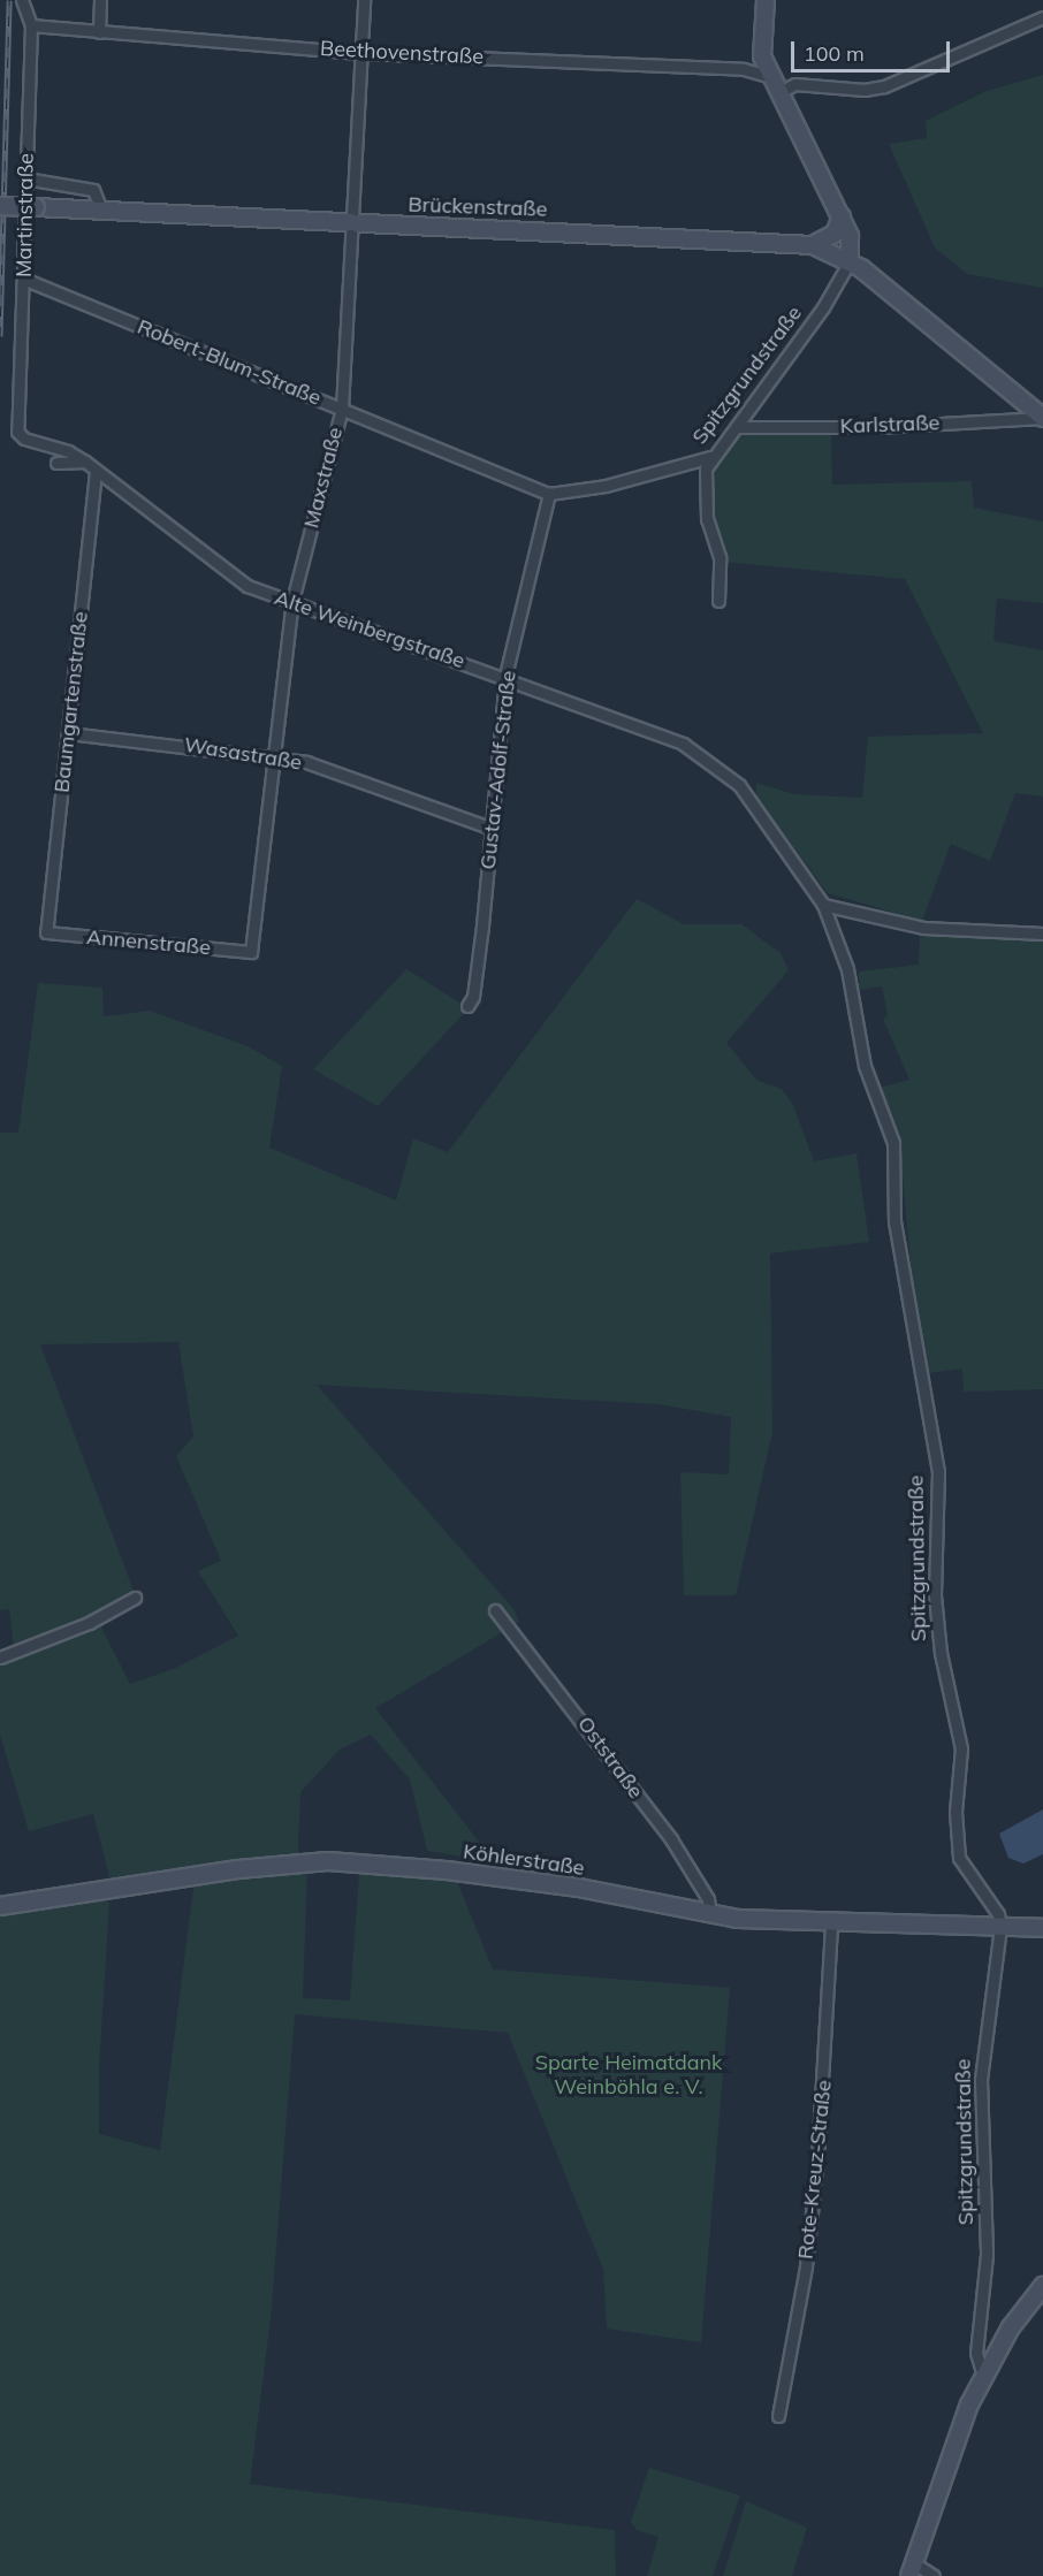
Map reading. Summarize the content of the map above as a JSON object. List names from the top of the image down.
{
  "streets": {
    "street": [
      "Beethovenstraße",
      "Brückenstraße",
      "Martinstraße",
      "Robert-Blum-Straße",
      "Spitzgrundstraße",
      "Karlstraße",
      "Maxstraße",
      "Alte Weinbergstraße",
      "Baumgartenstraße",
      "Wasastraße",
      "Gustav-Adolf-Straße",
      "Annenstraße",
      "Oststraße",
      "Köhlerstraße",
      "Rote-Kreuz-Straße"
    ]
  },
  "crossings": [
    ["Beethovenstraße", "Martinstraße"],
    ["Beethovenstraße", "Maxstraße"],
    ["Brückenstraße", "Spitzgrundstraße"],
    ["Brückenstraße", "Karlstraße"],
    ["Brückenstraße", "Maxstraße"],
    ["Martinstraße", "Robert-Blum-Straße"],
    ["Martinstraße", "Alte Weinbergstraße"],
    ["Robert-Blum-Straße", "Maxstraße"],
    ["Robert-Blum-Straße", "Gustav-Adolf-Straße"],
    ["Spitzgrundstraße", "Karlstraße"],
    ["Spitzgrundstraße", "Alte Weinbergstraße"],
    ["Spitzgrundstraße", "Köhlerstraße"],
    ["Maxstraße", "Alte Weinbergstraße"],
    ["Maxstraße", "Wasastraße"],
    ["Maxstraße", "Annenstraße"],
    ["Alte Weinbergstraße", "Baumgartenstraße"],
    ["Alte Weinbergstraße", "Gustav-Adolf-Straße"],
    ["Baumgartenstraße", "Wasastraße"],
    ["Baumgartenstraße", "Annenstraße"],
    ["Wasastraße", "Gustav-Adolf-Straße"],
    ["Oststraße", "Köhlerstraße"],
    ["Köhlerstraße", "Rote-Kreuz-Straße"]
  ],
  "parks": ["Sparte Heimatdank Weinböhla e. V."],
  "scale_bar": "100 m"
}
